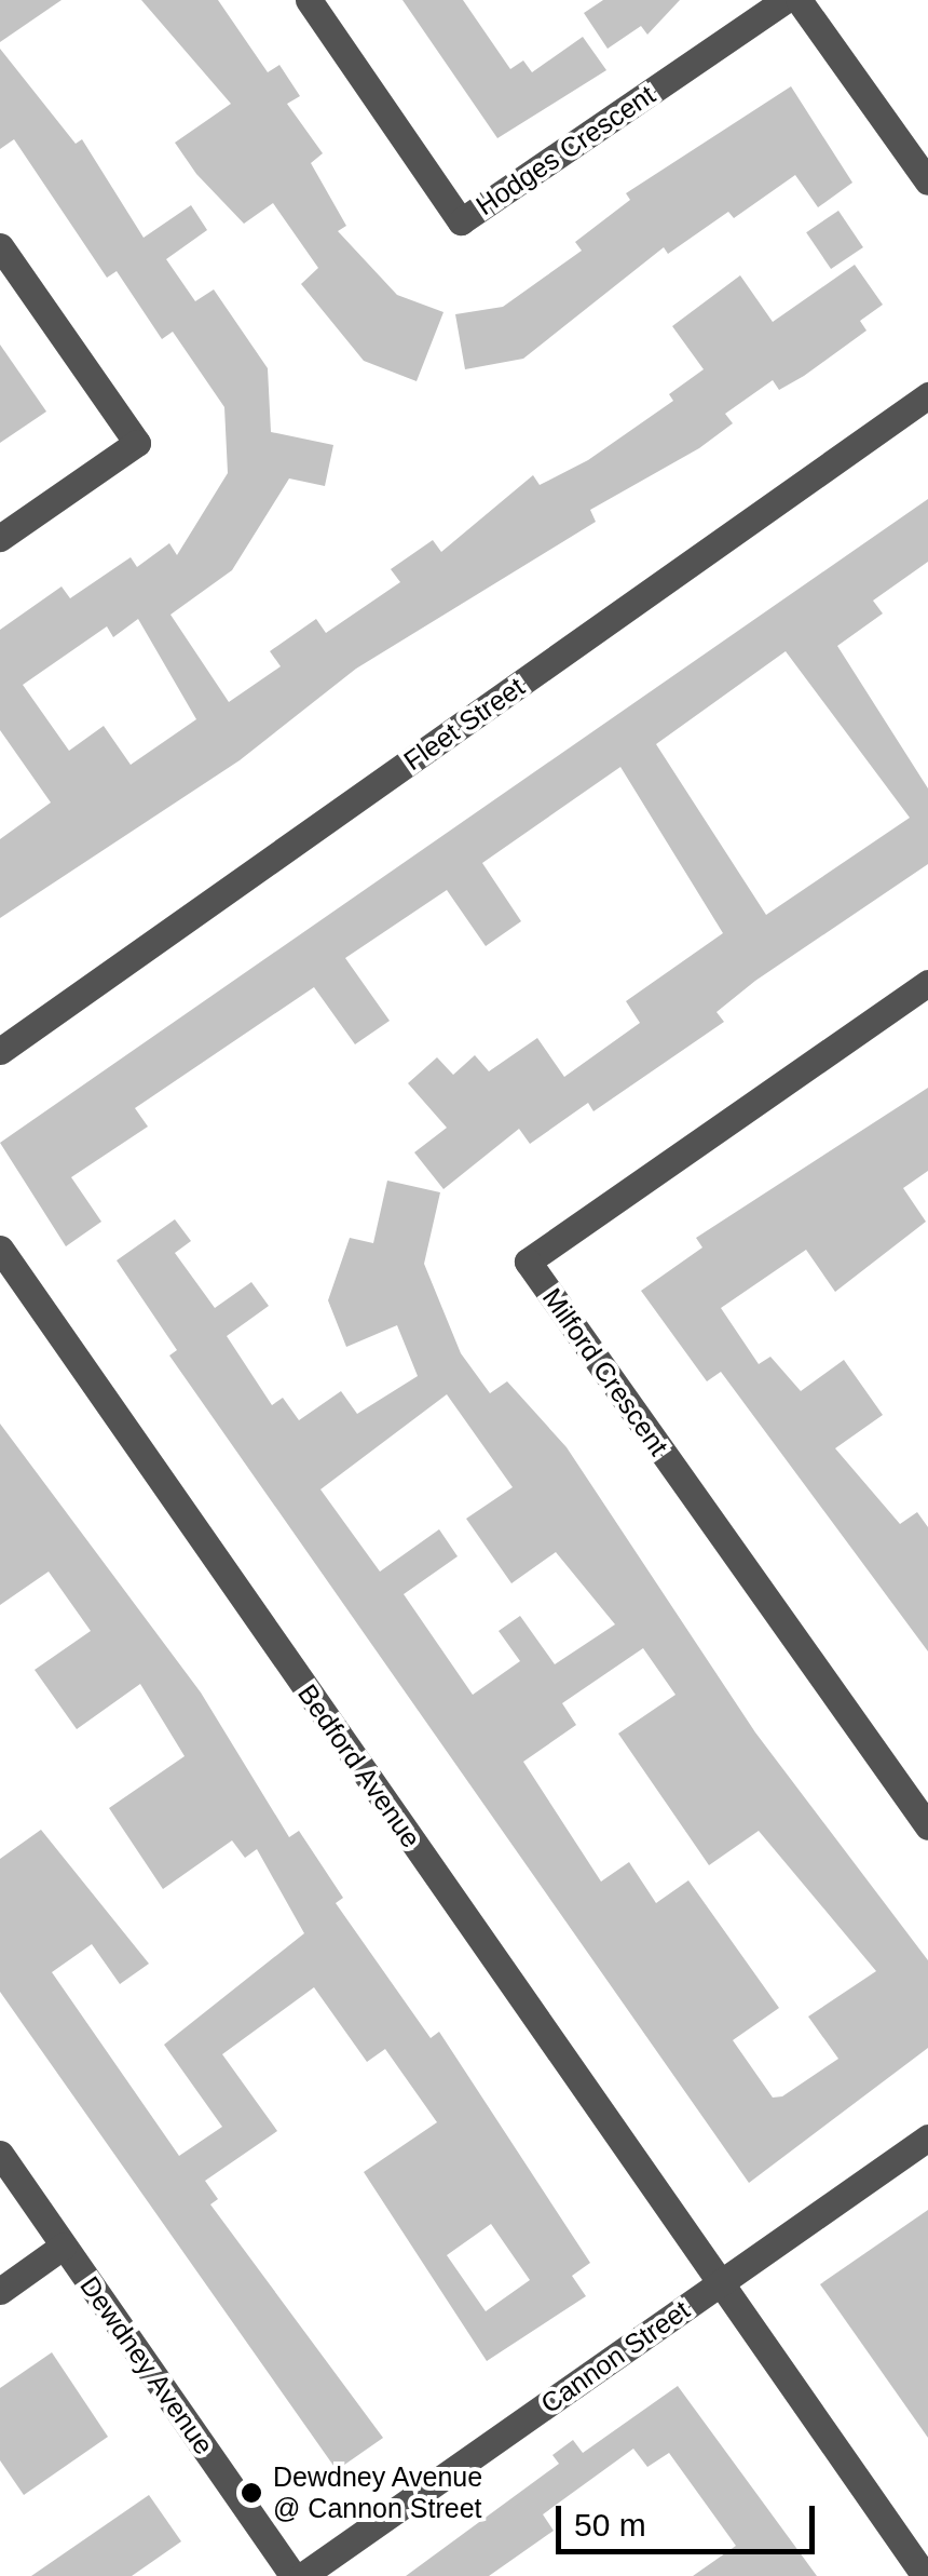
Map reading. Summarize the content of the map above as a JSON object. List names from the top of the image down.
{
  "streets": {
    "street": [
      "Hodges Crescent",
      "Fleet Street",
      "Milford Crescent",
      "Bedford Avenue",
      "Cannon Street",
      "Dewdney Avenue"
    ]
  },
  "crossings": [
    ["Bedford Avenue", "Cannon Street"],
    ["Cannon Street", "Dewdney Avenue"]
  ],
  "places": ["Dewdney Avenue @ Cannon Street"],
  "scale_bar": "50 m"
}
